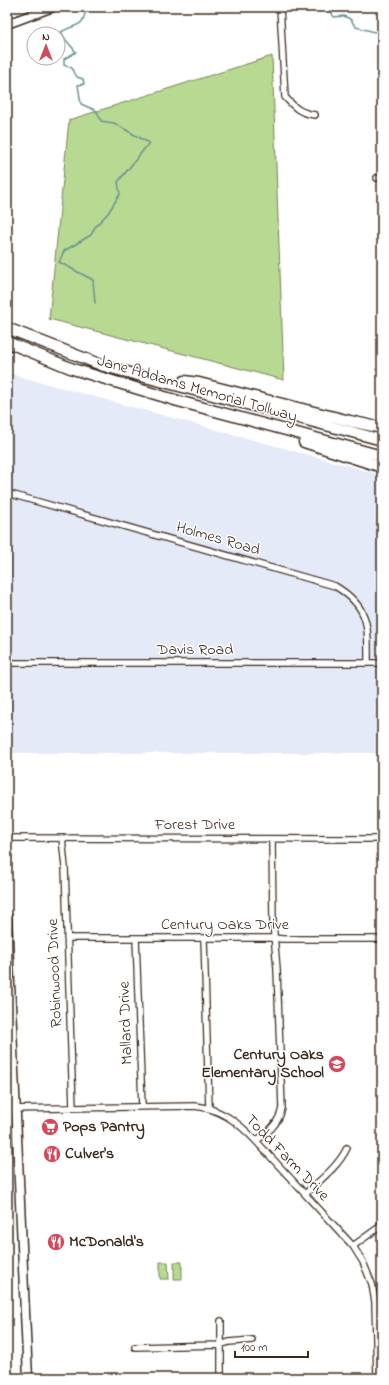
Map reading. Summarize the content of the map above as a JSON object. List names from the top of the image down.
{
  "streets": {
    "highway": ["Jane Addams Memorial Tollway"],
    "street": [
      "Holmes Road",
      "Davis Road",
      "Forest Drive",
      "Century Oaks Drive",
      "Robinwood Drive",
      "Mallard Drive",
      "Todd Farm Drive"
    ]
  },
  "crossings": [
    ["Holmes Road", "Davis Road"],
    ["Forest Drive", "Robinwood Drive"],
    ["Century Oaks Drive", "Robinwood Drive"],
    ["Century Oaks Drive", "Mallard Drive"],
    ["Robinwood Drive", "Todd Farm Drive"],
    ["Mallard Drive", "Todd Farm Drive"]
  ],
  "places": {
    "school or university": ["Century Oaks Elementary School"],
    "supermarket": ["Pops Pantry"],
    "restaurant": ["Culver's", "McDonald's"]
  },
  "scale_bar": "100 m",
  "north": "top"
}
